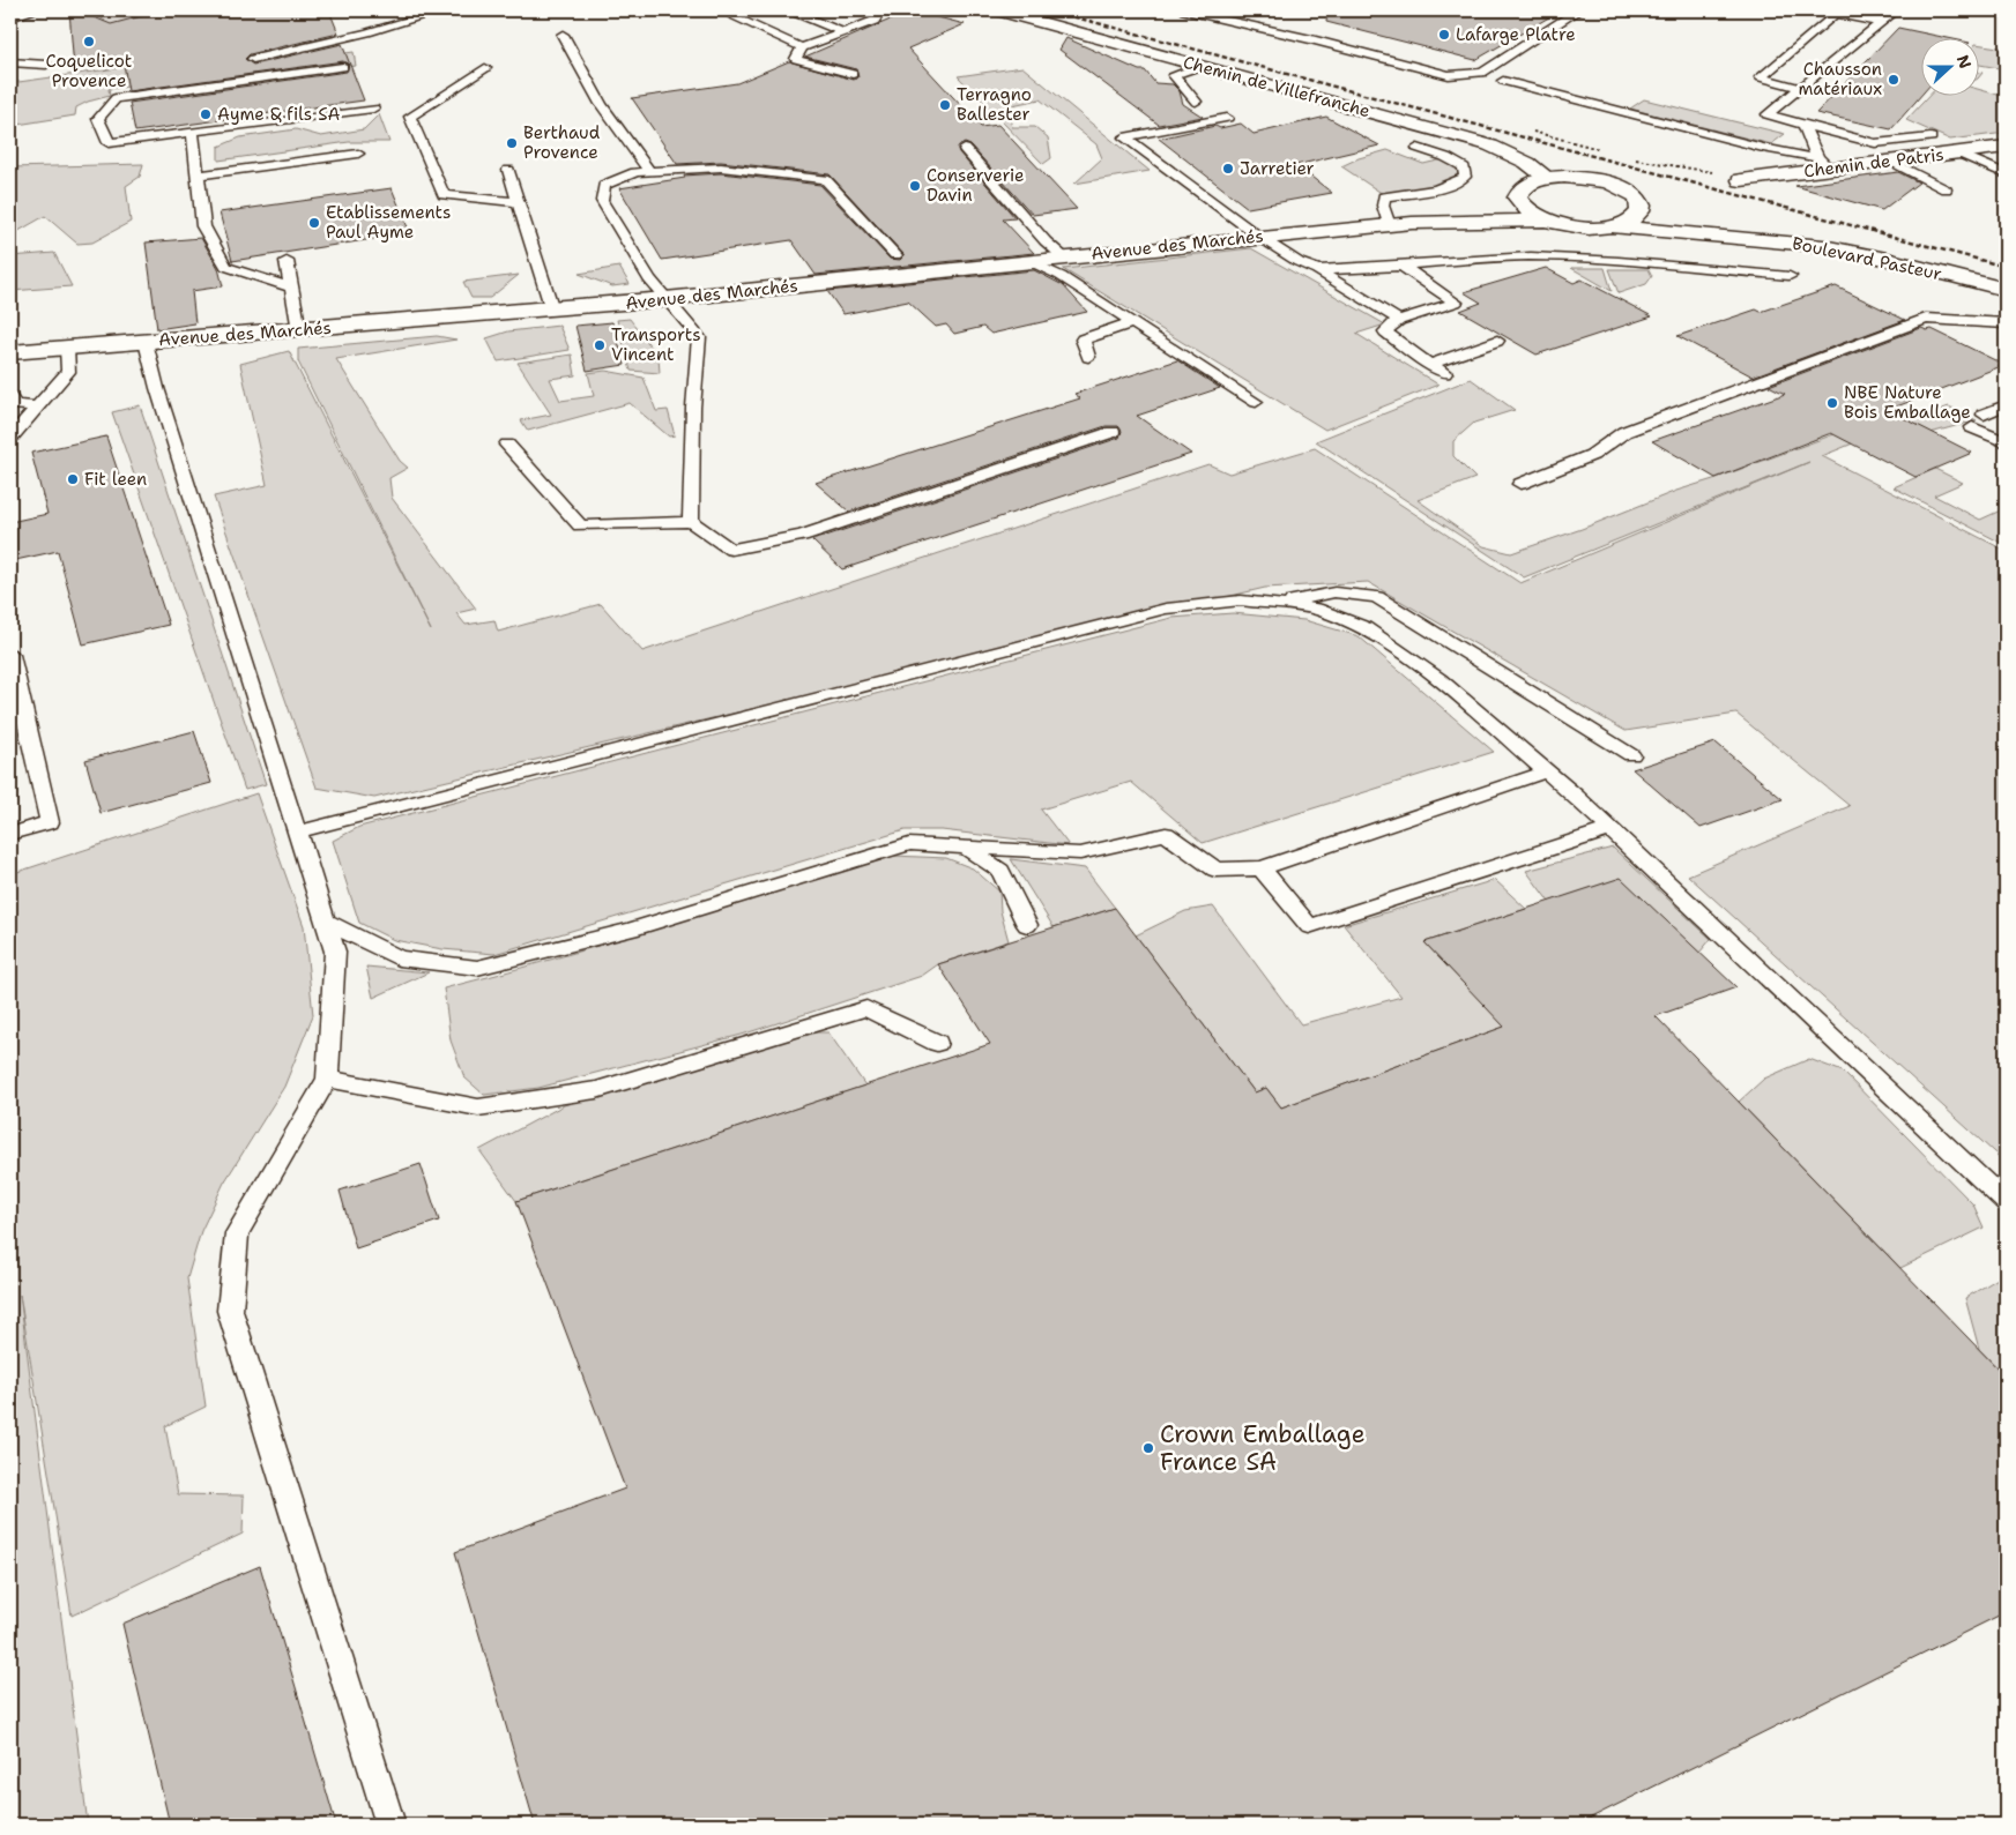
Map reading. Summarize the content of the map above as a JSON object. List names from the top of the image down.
{
  "streets": {
    "street": [
      "Chemin de Villefranche",
      "Chemin de Patris",
      "Avenue des Marchés",
      "Boulevard Pasteur"
    ]
  },
  "crossings": [
    ["Avenue des Marchés", "Boulevard Pasteur"]
  ],
  "places": [
    "Lafarge Platre",
    "Coquelicot Provence",
    "Chausson matériaux",
    "Terragno Ballester",
    "Ayme & fils SA",
    "Berthaud Provence",
    "Jarretier",
    "Conserverie Davin",
    "Etablissements Paul Ayme",
    "Transports Vincent",
    "NBE Nature Bois Emballage",
    "Fit leen",
    "Crown Emballage France SA"
  ],
  "north": "right"
}
